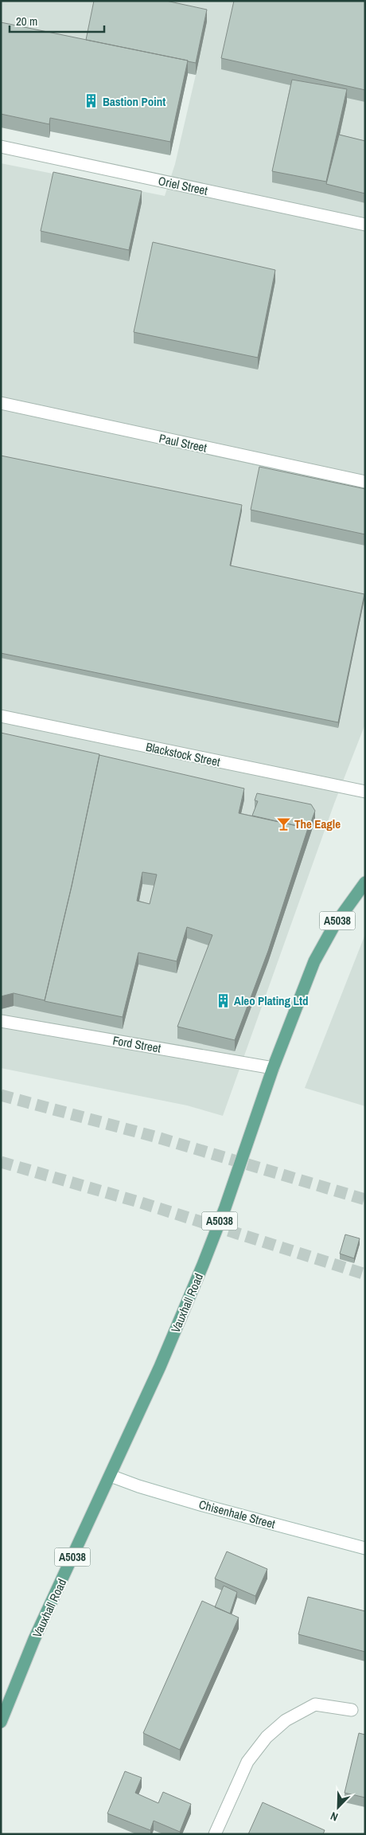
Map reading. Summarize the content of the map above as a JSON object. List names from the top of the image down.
{
  "streets": {
    "main road": ["A5038", "Vauxhall Road"],
    "street": [
      "Oriel Street",
      "Paul Street",
      "Blackstock Street",
      "Ford Street",
      "Chisenhale Street"
    ]
  },
  "crossings": [
    ["Ford Street", "Vauxhall Road"],
    ["Vauxhall Road", "Chisenhale Street"]
  ],
  "places": {
    "building": ["Bastion Point", "Aleo Plating Ltd"],
    "bar": ["The Eagle"]
  },
  "scale_bar": "20 m",
  "north": "bottom left"
}
